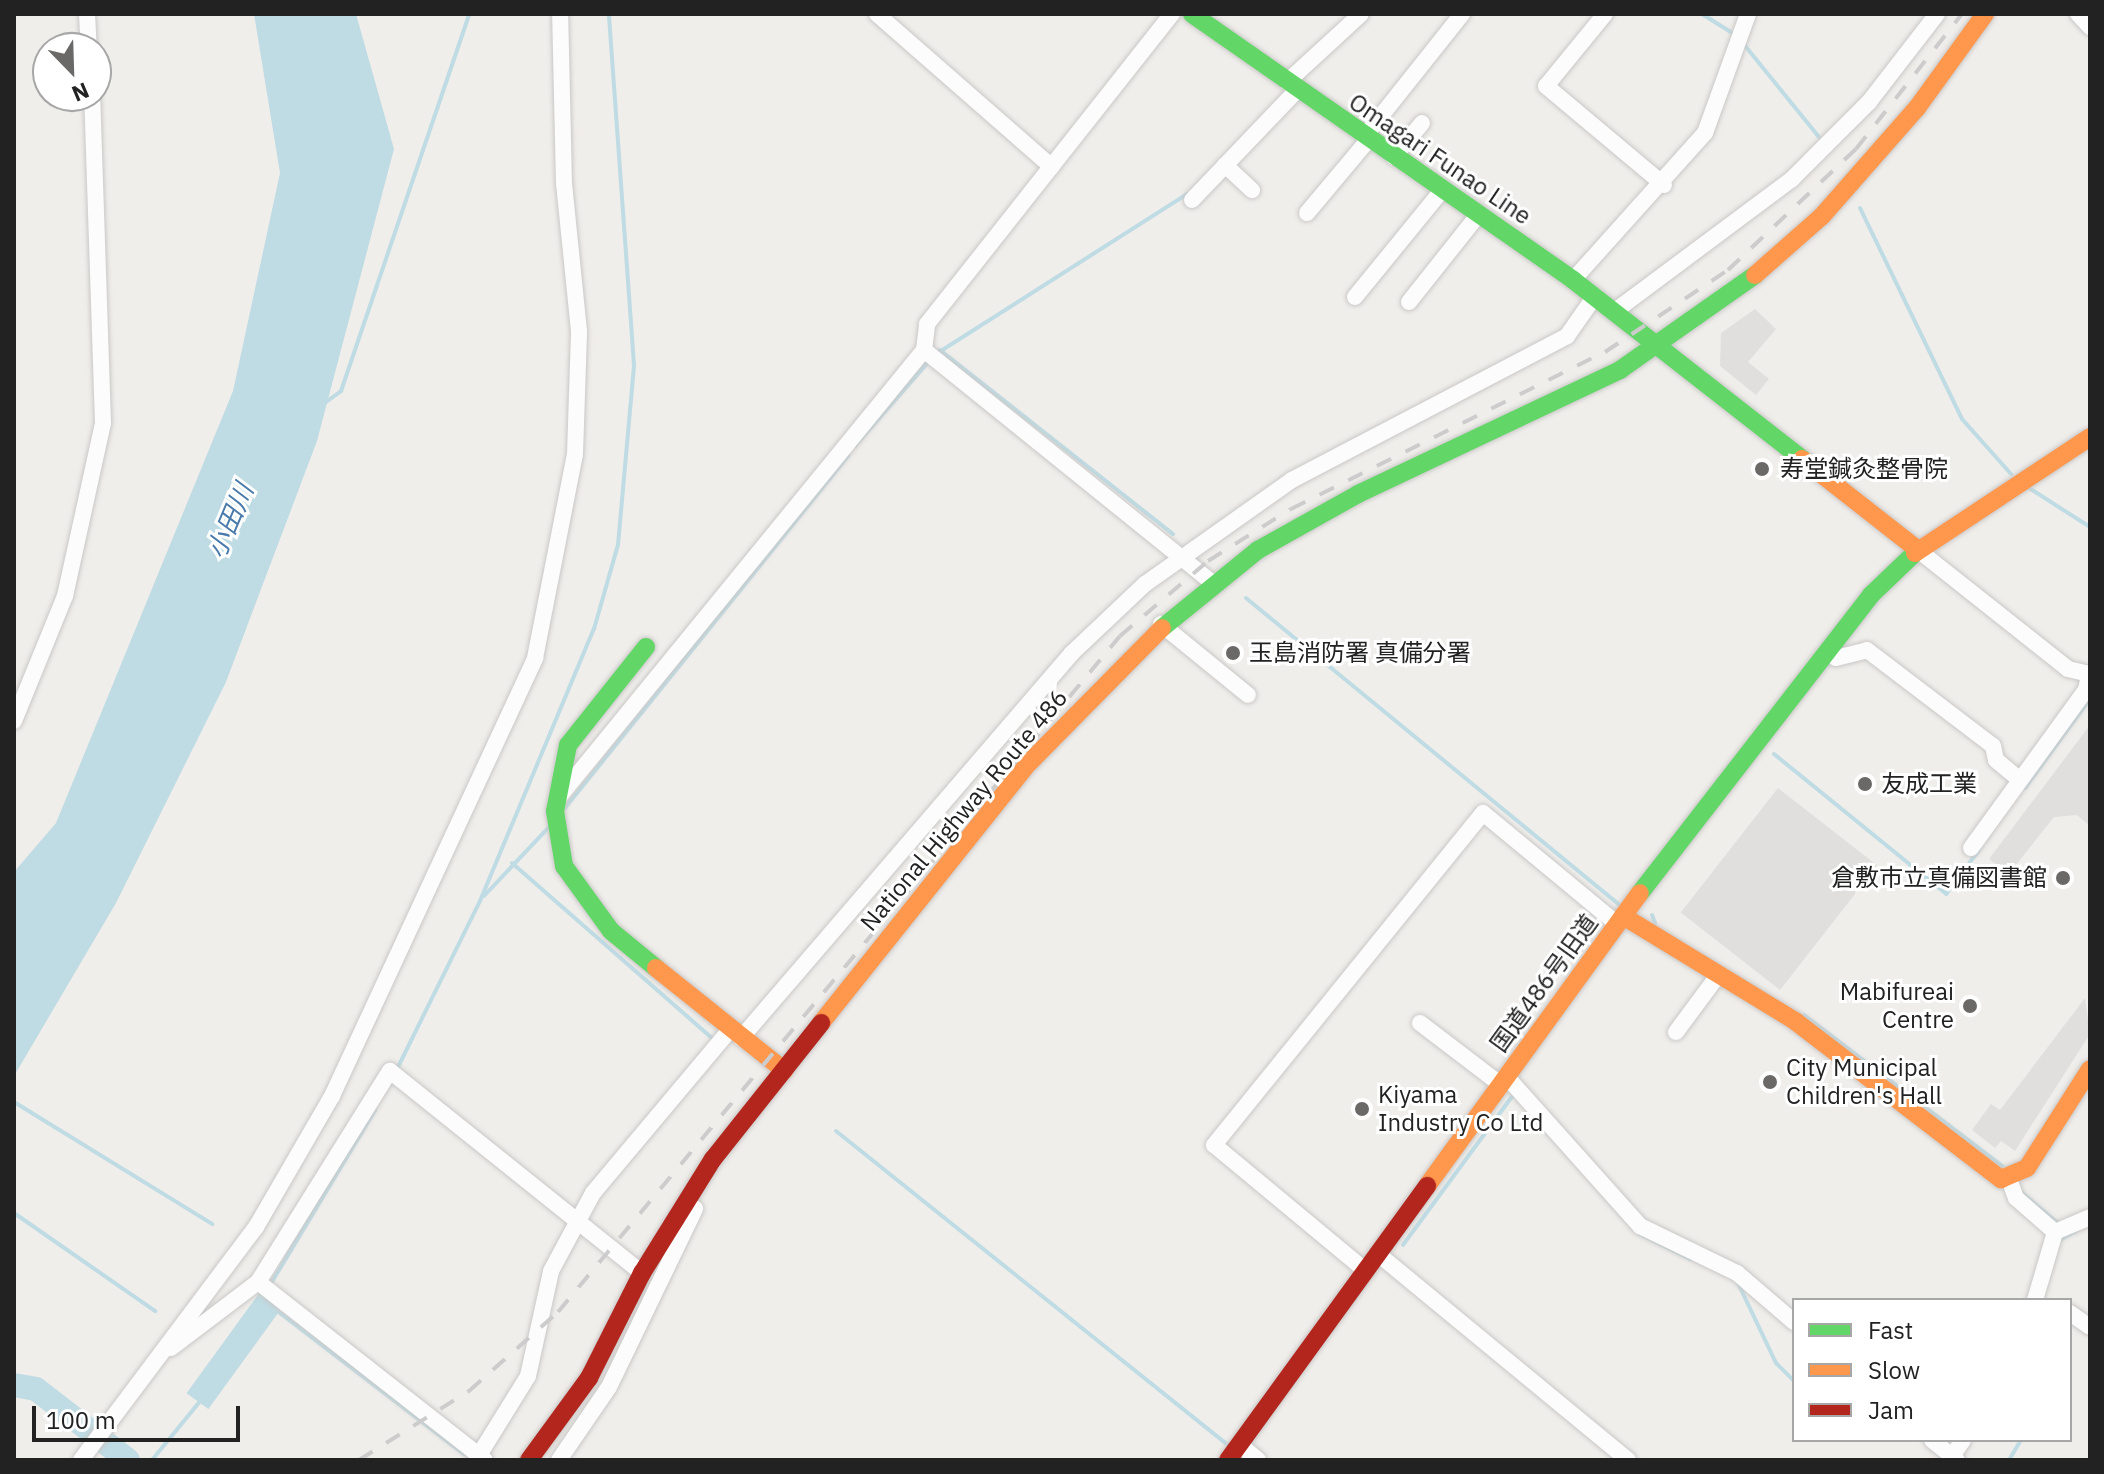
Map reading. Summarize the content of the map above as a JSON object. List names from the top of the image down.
{
  "streets": {
    "main road": ["Omagari Funao Line", "National Highway Route 486", "国道486号旧道"]
  },
  "crossings": [
    ["Omagari Funao Line", "National Highway Route 486"],
    ["Omagari Funao Line", "国道486号旧道"]
  ],
  "water": ["小田川"],
  "places": [
    "寿堂鍼灸整骨院",
    "玉島消防署 真備分署",
    "友成工業",
    "倉敷市立真備図書館",
    "Mabifureai Centre",
    "City Municipal Children's Hall",
    "Kiyama Industry Co Ltd"
  ],
  "legend": ["Fast", "Slow", "Jam"],
  "scale_bar": "100 m",
  "north": "bottom right"
}
